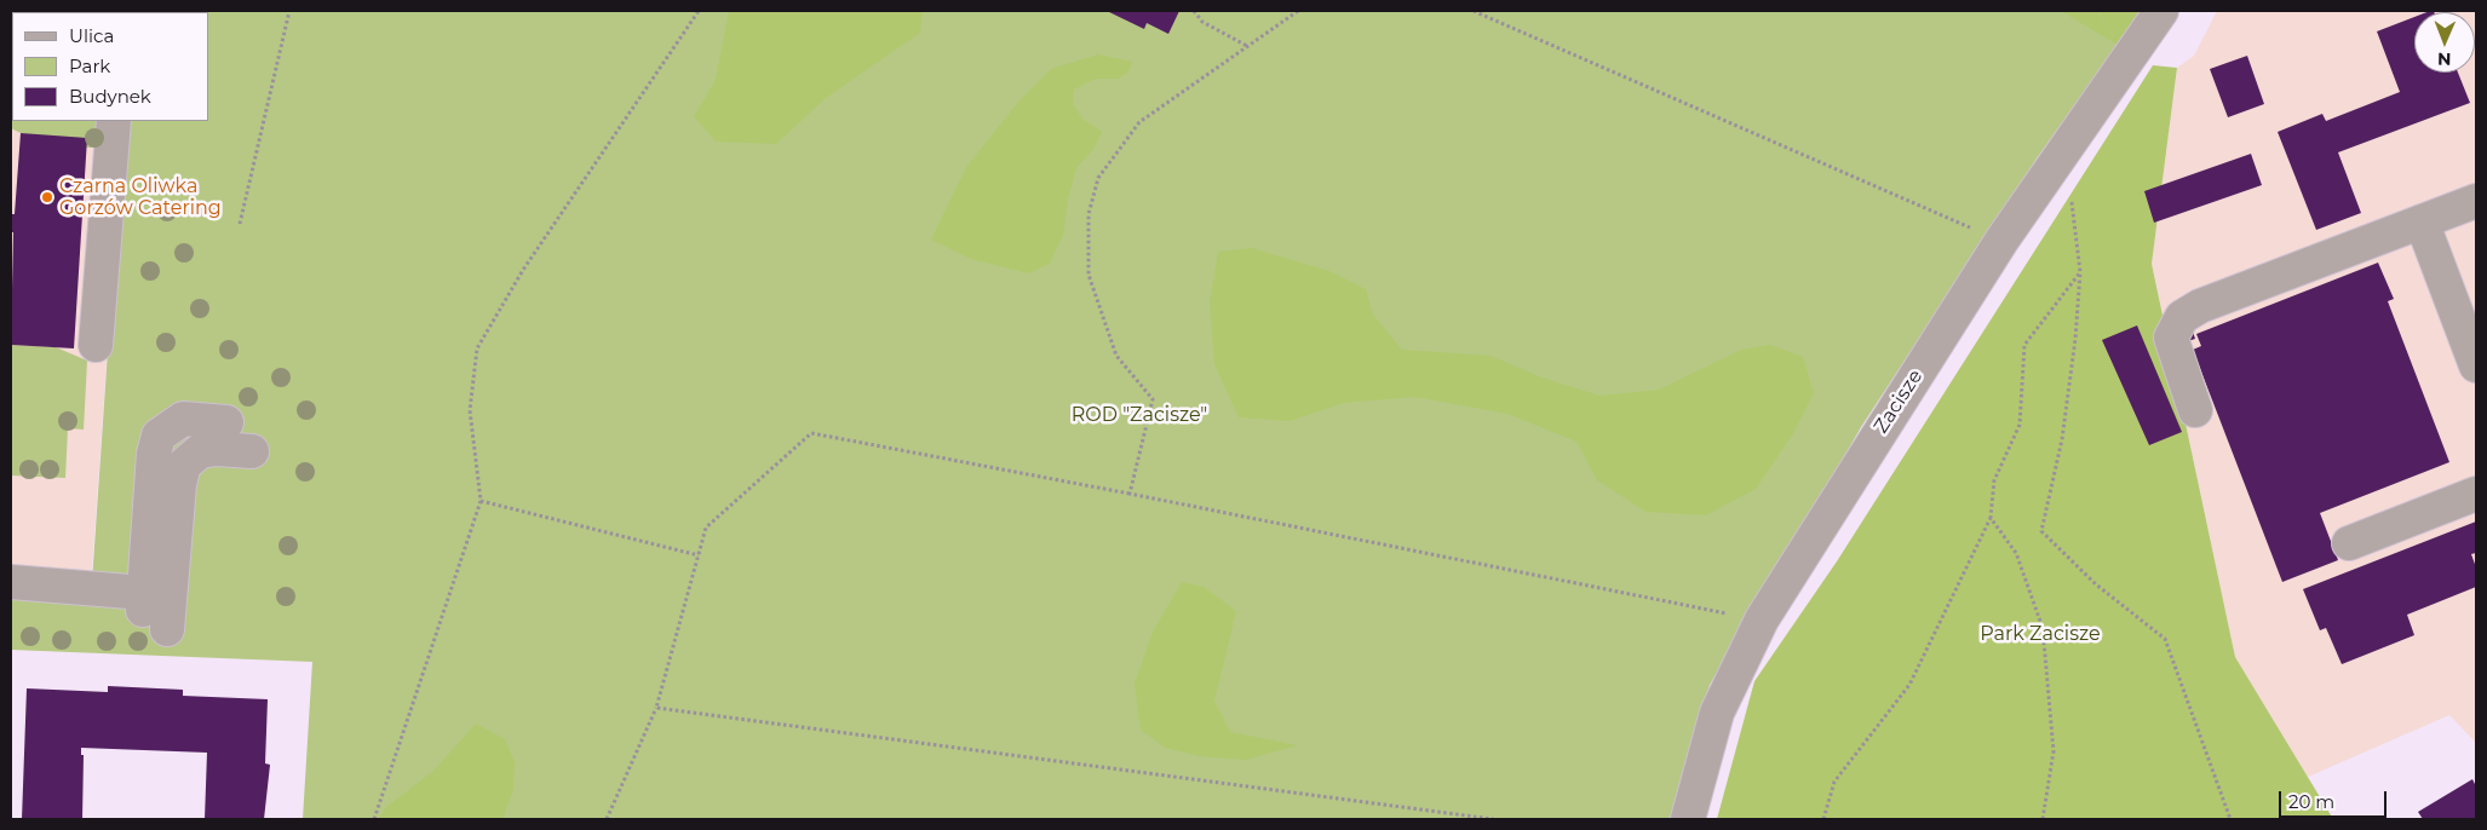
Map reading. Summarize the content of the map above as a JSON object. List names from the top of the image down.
{
  "streets": {
    "street": ["Zacisze"]
  },
  "parks": ["ROD \"Zacisze\"", "Park Zacisze"],
  "places": ["Czarna Oliwka Gorzów Catering"],
  "legend": ["Ulica", "Park", "Budynek"],
  "scale_bar": "20 m",
  "north": "bottom"
}
